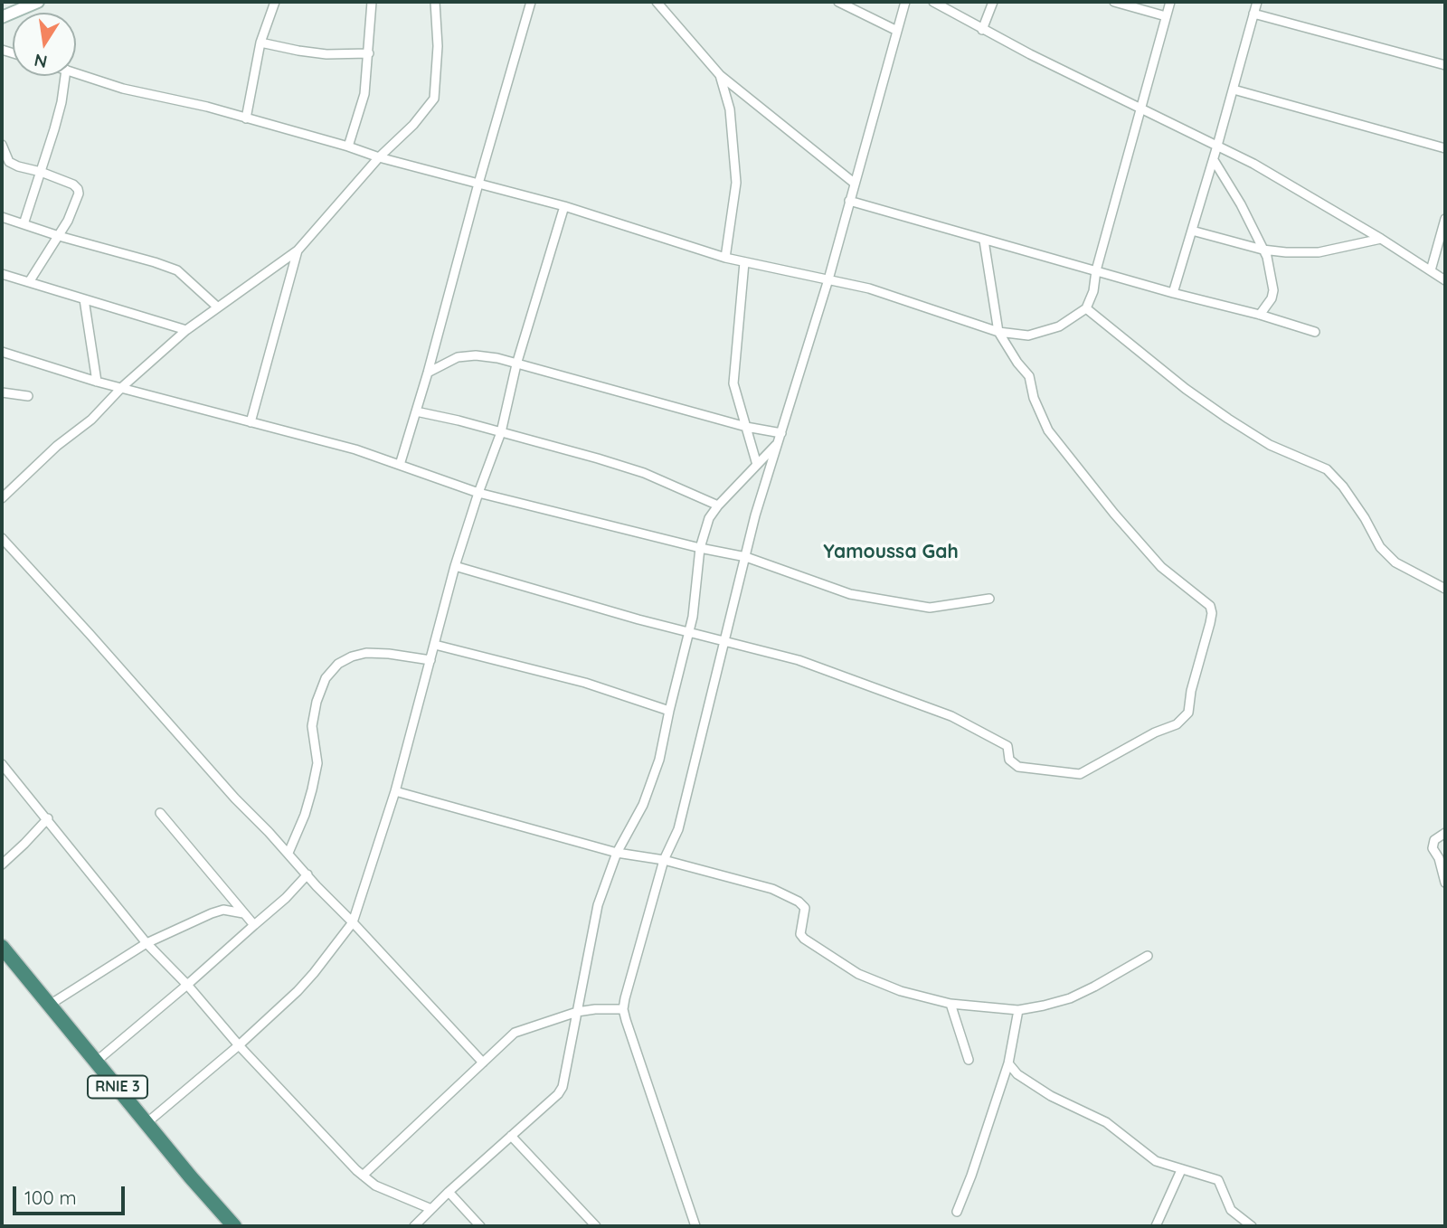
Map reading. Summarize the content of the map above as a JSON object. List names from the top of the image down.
{
  "streets": {
    "highway": ["RNIE 3"]
  },
  "districts": ["Yamoussa Gah"],
  "scale_bar": "100 m",
  "north": "bottom"
}
